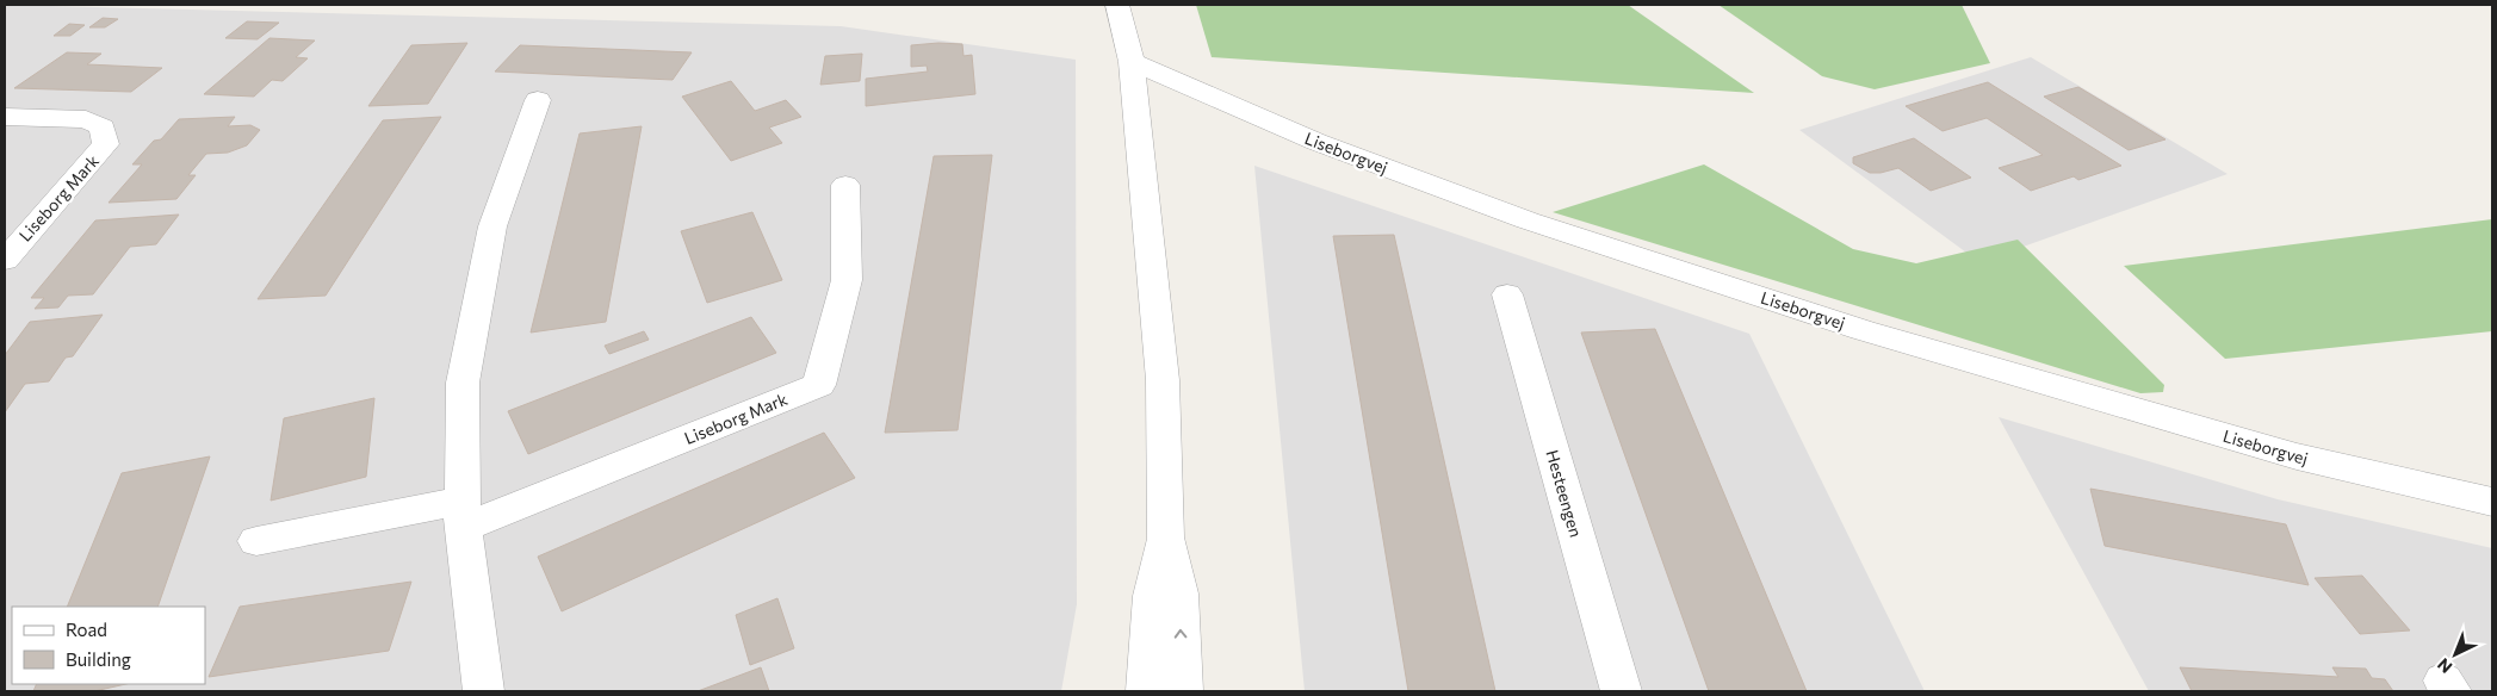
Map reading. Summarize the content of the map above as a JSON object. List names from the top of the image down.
{
  "streets": {
    "street": ["Liseborgvej", "Liseborg Mark", "Hesteengen"]
  },
  "legend": ["Road", "Building"],
  "north": "bottom left"
}
